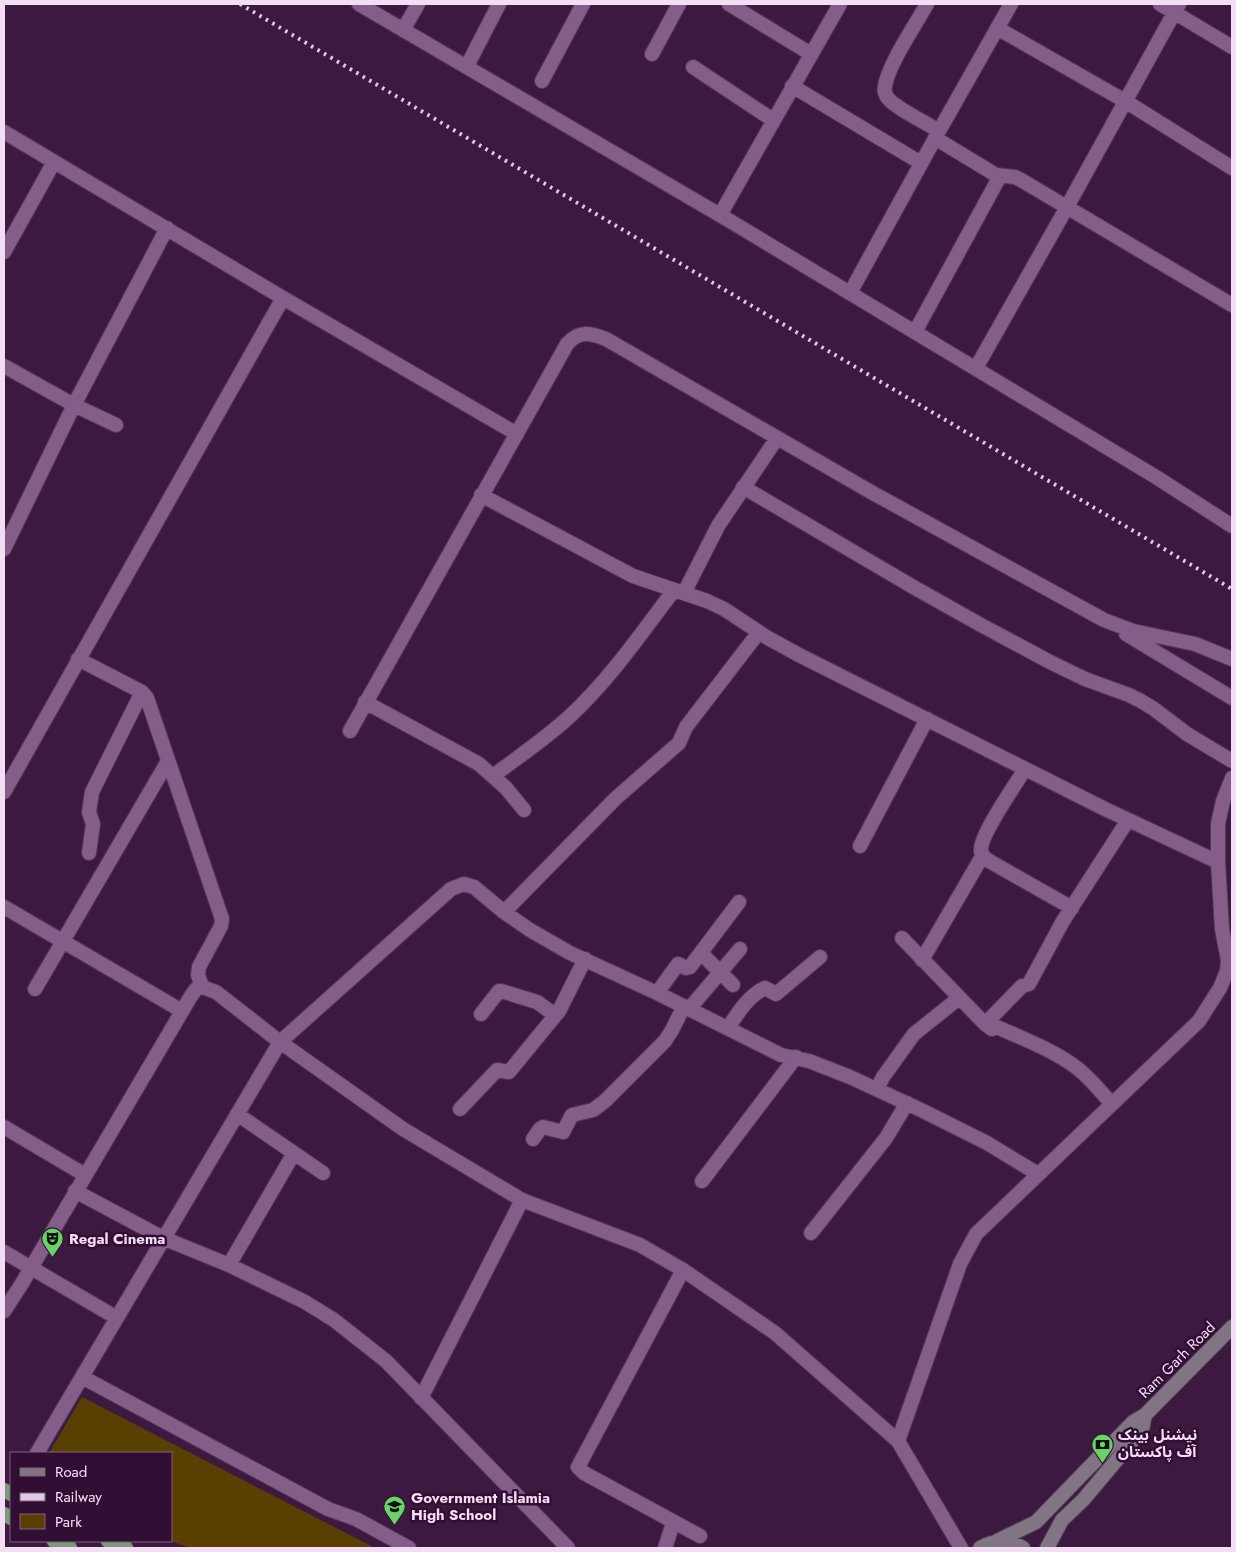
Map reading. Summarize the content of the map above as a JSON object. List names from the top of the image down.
{
  "streets": {
    "main road": ["Ram Garh Road"]
  },
  "places": {
    "theatre": ["Regal Cinema"],
    "bank": ["نیشنل بینک آف پاکستان"],
    "school or university": ["Government Islamia High School"]
  },
  "legend": ["Road", "Railway", "Park"]
}
